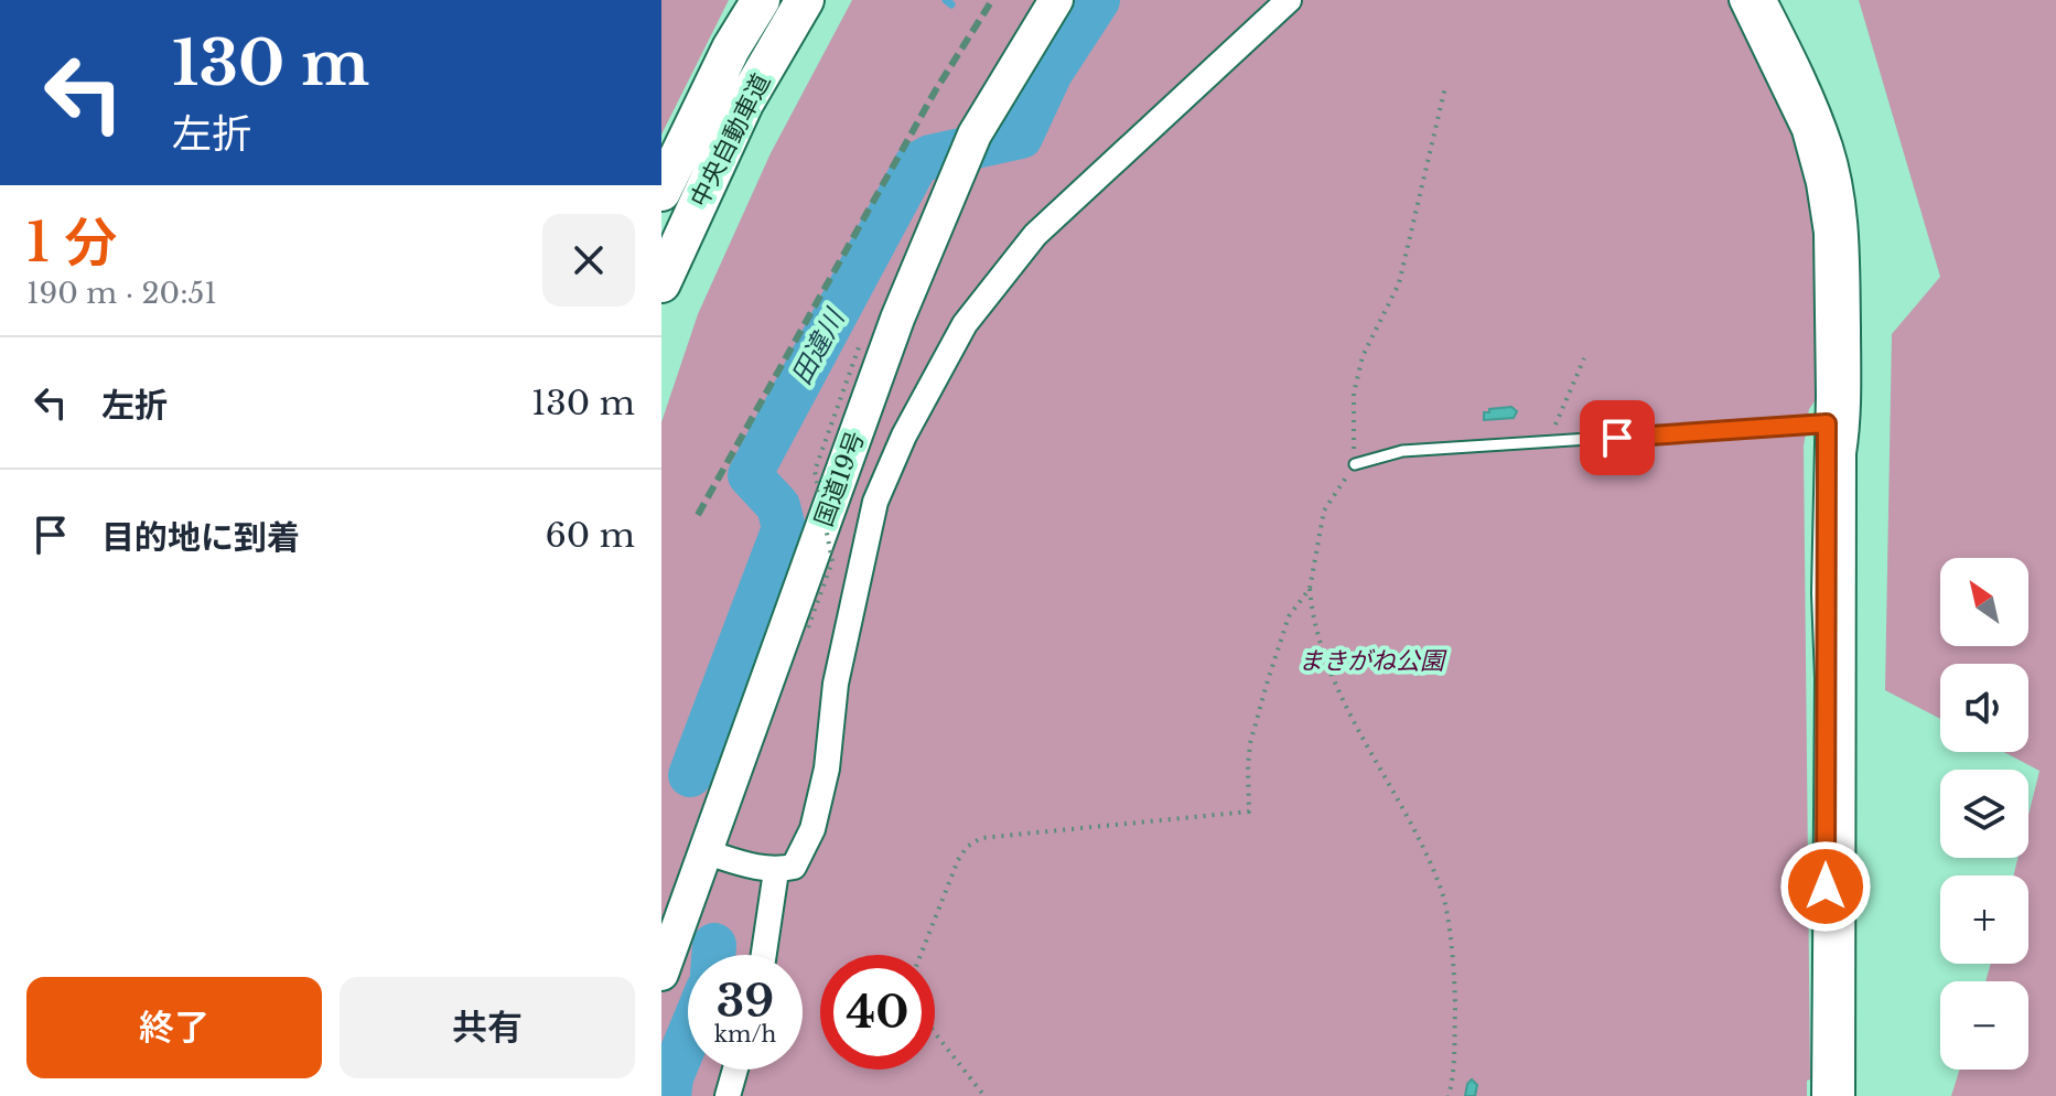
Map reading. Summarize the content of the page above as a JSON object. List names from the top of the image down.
{
  "streets": {
    "highway": ["中央自動車道", "国道19号"]
  },
  "water": ["田違川"],
  "parks": ["まきがね公園"],
  "north": "top left",
  "page": {
    "turn": ["130 m", "左折"],
    "heading": ["1 分", "190 m · 20:51"],
    "list": [
      {
        "name": "左折",
        "value": "130 m"
      },
      {
        "name": "目的地に到着",
        "value": "60 m"
      }
    ],
    "map_buttons": ["+", "−"],
    "speed": "39 km/h",
    "limit": "40",
    "buttons": ["終了", "共有"]
  }
}
